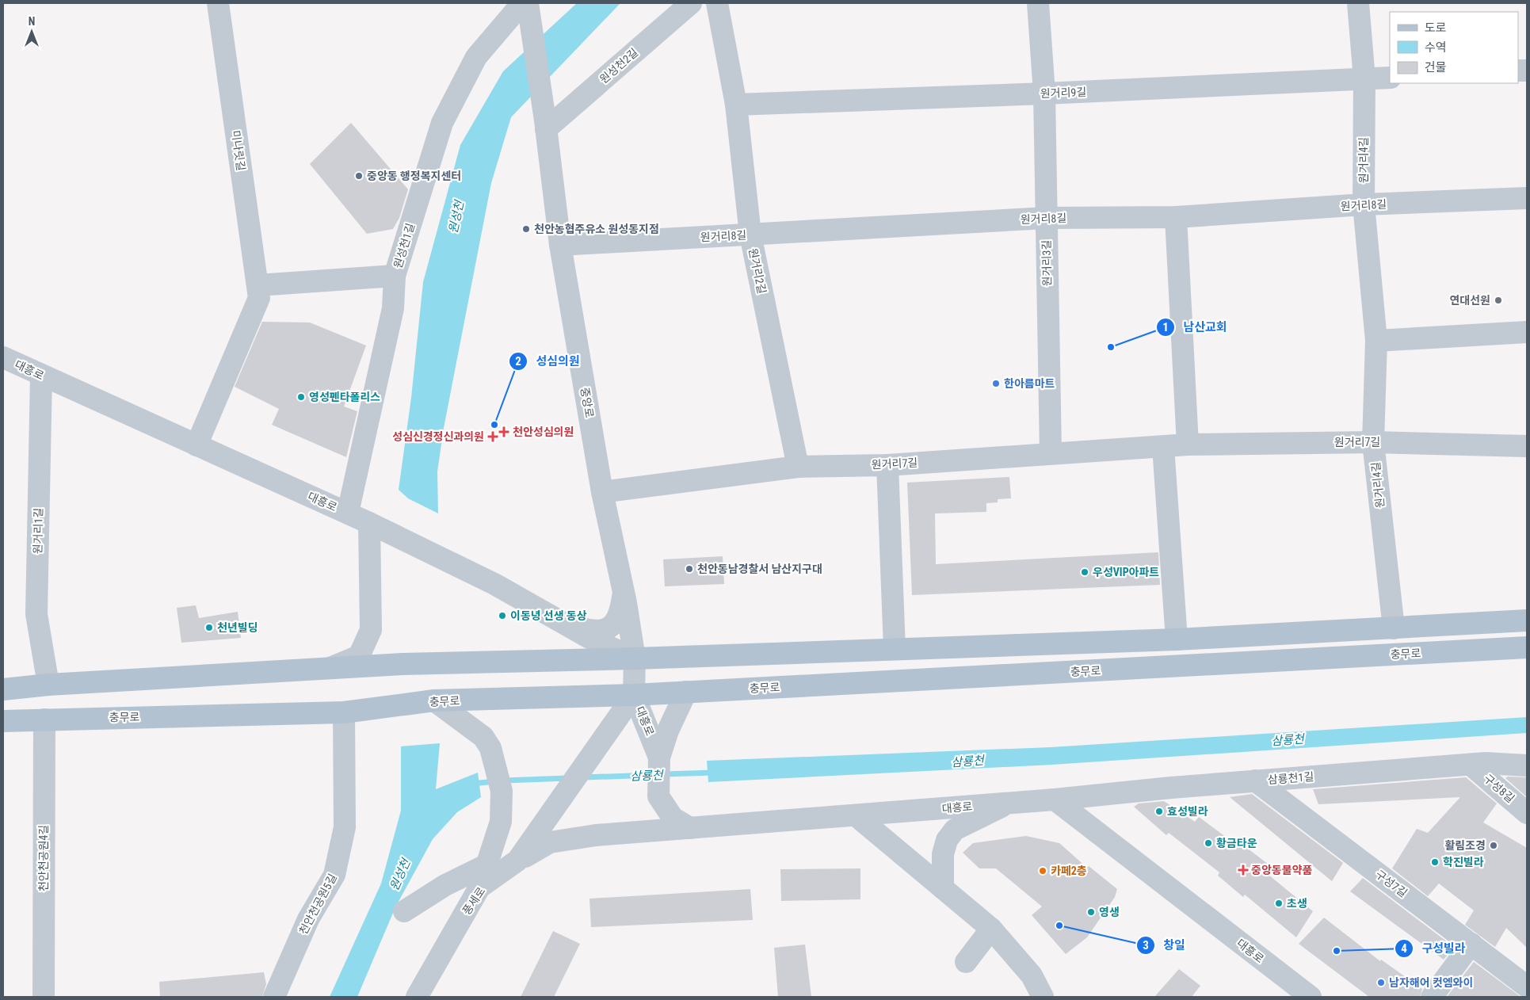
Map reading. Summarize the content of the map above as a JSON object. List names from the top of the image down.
{
  "streets": {
    "main road": ["충무로"],
    "street": [
      "원성천2길",
      "원거리9길",
      "미나릿길",
      "원거리4길",
      "원거리8길",
      "원성천1길",
      "원거리3길",
      "원거리2길",
      "대흥로",
      "중앙로",
      "원거리7길",
      "원거리1길",
      "삼룡천1길",
      "구성8길",
      "천안천공원4길",
      "구성7길",
      "풍세로",
      "천안천공원5길"
    ]
  },
  "crossings": [
    ["원성천2길", "중앙로"],
    ["원거리9길", "원거리4길"],
    ["원거리9길", "원거리3길"],
    ["원거리9길", "원거리2길"],
    ["원거리4길", "원거리8길"],
    ["원거리4길", "원거리7길"],
    ["원거리8길", "원거리3길"],
    ["원거리8길", "원거리2길"],
    ["원거리8길", "중앙로"],
    ["원성천1길", "대흥로"],
    ["원거리3길", "원거리7길"],
    ["원거리2길", "원거리7길"],
    ["대흥로", "중앙로"],
    ["대흥로", "원거리1길"],
    ["대흥로", "충무로"],
    ["대흥로", "삼룡천1길"],
    ["대흥로", "풍세로"],
    ["중앙로", "원거리7길"],
    ["중앙로", "충무로"],
    ["중앙로", "풍세로"],
    ["충무로", "천안천공원4길"],
    ["충무로", "풍세로"],
    ["충무로", "천안천공원5길"],
    ["삼룡천1길", "구성8길"],
    ["삼룡천1길", "구성7길"]
  ],
  "water": ["원성천", "삼룡천"],
  "places": {
    "other": [
      "중앙동 행정복지센터",
      "천안농협주유소 원성동지점",
      "연대선원",
      "남산교회",
      "한아름마트",
      "영성펜타폴리스",
      "성심의원",
      "천안동남경찰서 남산지구대",
      "우성VIP아파트",
      "이동녕 선생 동상",
      "천년빌딩",
      "효성빌라",
      "황금타운",
      "활림조경",
      "학진빌라",
      "카페2층",
      "초생",
      "영생",
      "창일",
      "구성빌라",
      "남자해어 컷엠와이"
    ],
    "health": ["천안성심의원", "성심신경정신과의원", "중앙동물약품"]
  },
  "legend": ["도로", "수역", "건물"],
  "north": "top"
}
